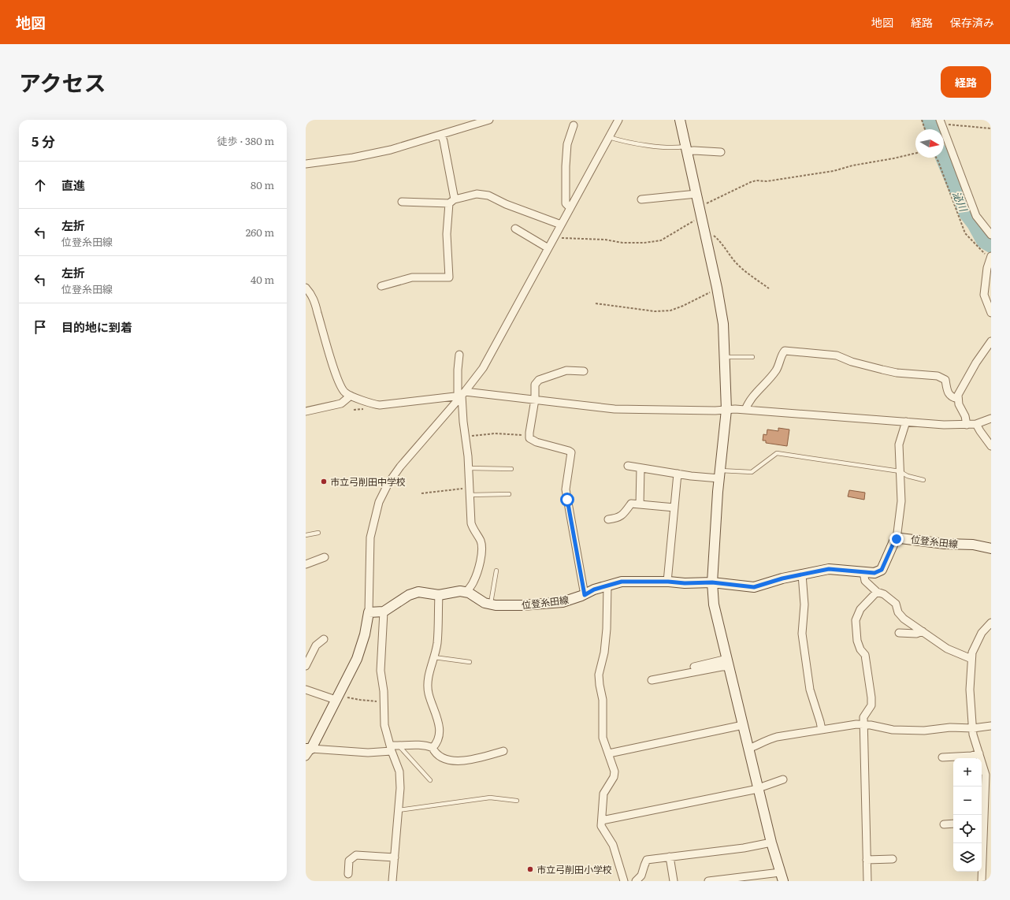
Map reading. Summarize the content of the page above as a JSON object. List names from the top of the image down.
{
  "streets": {
    "main road": ["位登糸田線"]
  },
  "water": ["泌川"],
  "places": ["市立弓削田中学校", "市立弓削田小学校"],
  "north": "right",
  "page": {
    "header": "地図",
    "nav": ["地図", "経路", "保存済み"],
    "title": "アクセス",
    "buttons": "経路",
    "heading": ["5 分", "徒歩 · 380 m"],
    "list": [
      ["直進", "80 m"],
      ["左折", "位登糸田線", "260 m"],
      ["左折", "位登糸田線", "40 m"],
      "目的地に到着"
    ],
    "map_buttons": ["+", "−"]
  }
}
